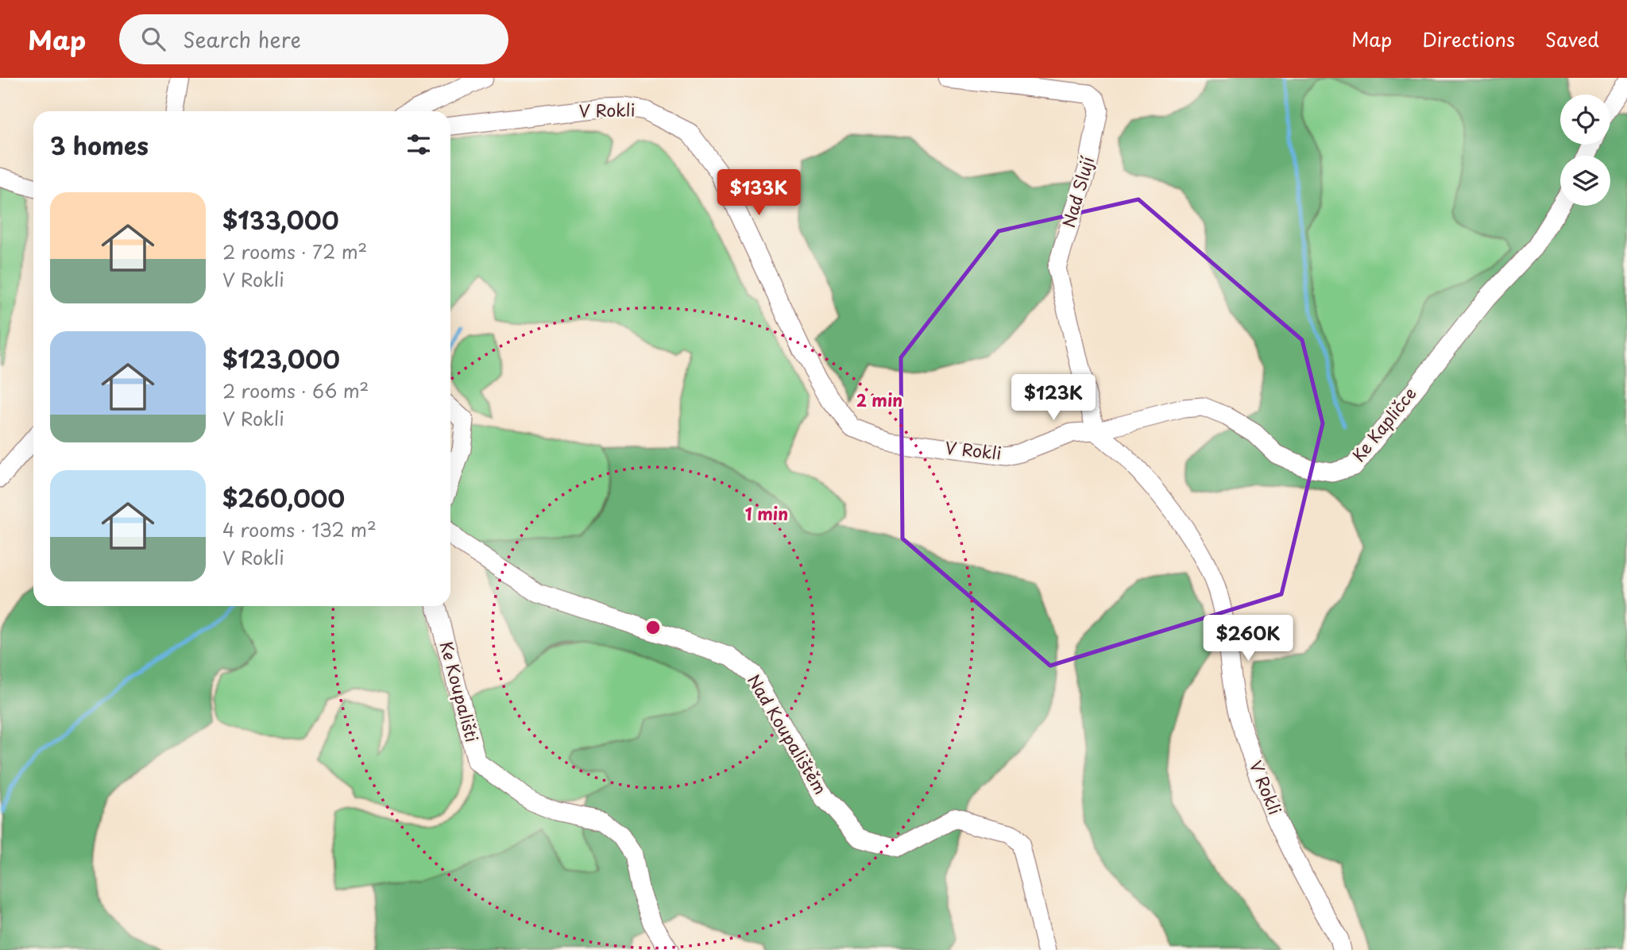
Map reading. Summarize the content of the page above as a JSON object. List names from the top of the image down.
{
  "streets": {
    "street": [
      "V Rokli",
      "Nad Slují",
      "Ke Kapličce",
      "Ke Koupališti",
      "Nad Koupalištěm"
    ]
  },
  "crossings": [
    ["V Rokli", "Nad Slují"],
    ["V Rokli", "Ke Kapličce"],
    ["Nad Slují", "Ke Kapličce"]
  ],
  "page": {
    "header": "Map",
    "search": "Search here",
    "nav": ["Map", "Directions", "Saved"],
    "heading": "3 homes",
    "price": ["$133K", "$123K", "$260K"],
    "list": [
      {
        "name": "$133,000",
        "note": "2 rooms · 72 m² · V Rokli"
      },
      {
        "name": "$123,000",
        "note": "2 rooms · 66 m² · V Rokli"
      },
      {
        "name": "$260,000",
        "note": "4 rooms · 132 m² · V Rokli"
      }
    ]
  },
  "rings": ["2 min", "1 min"]
}
